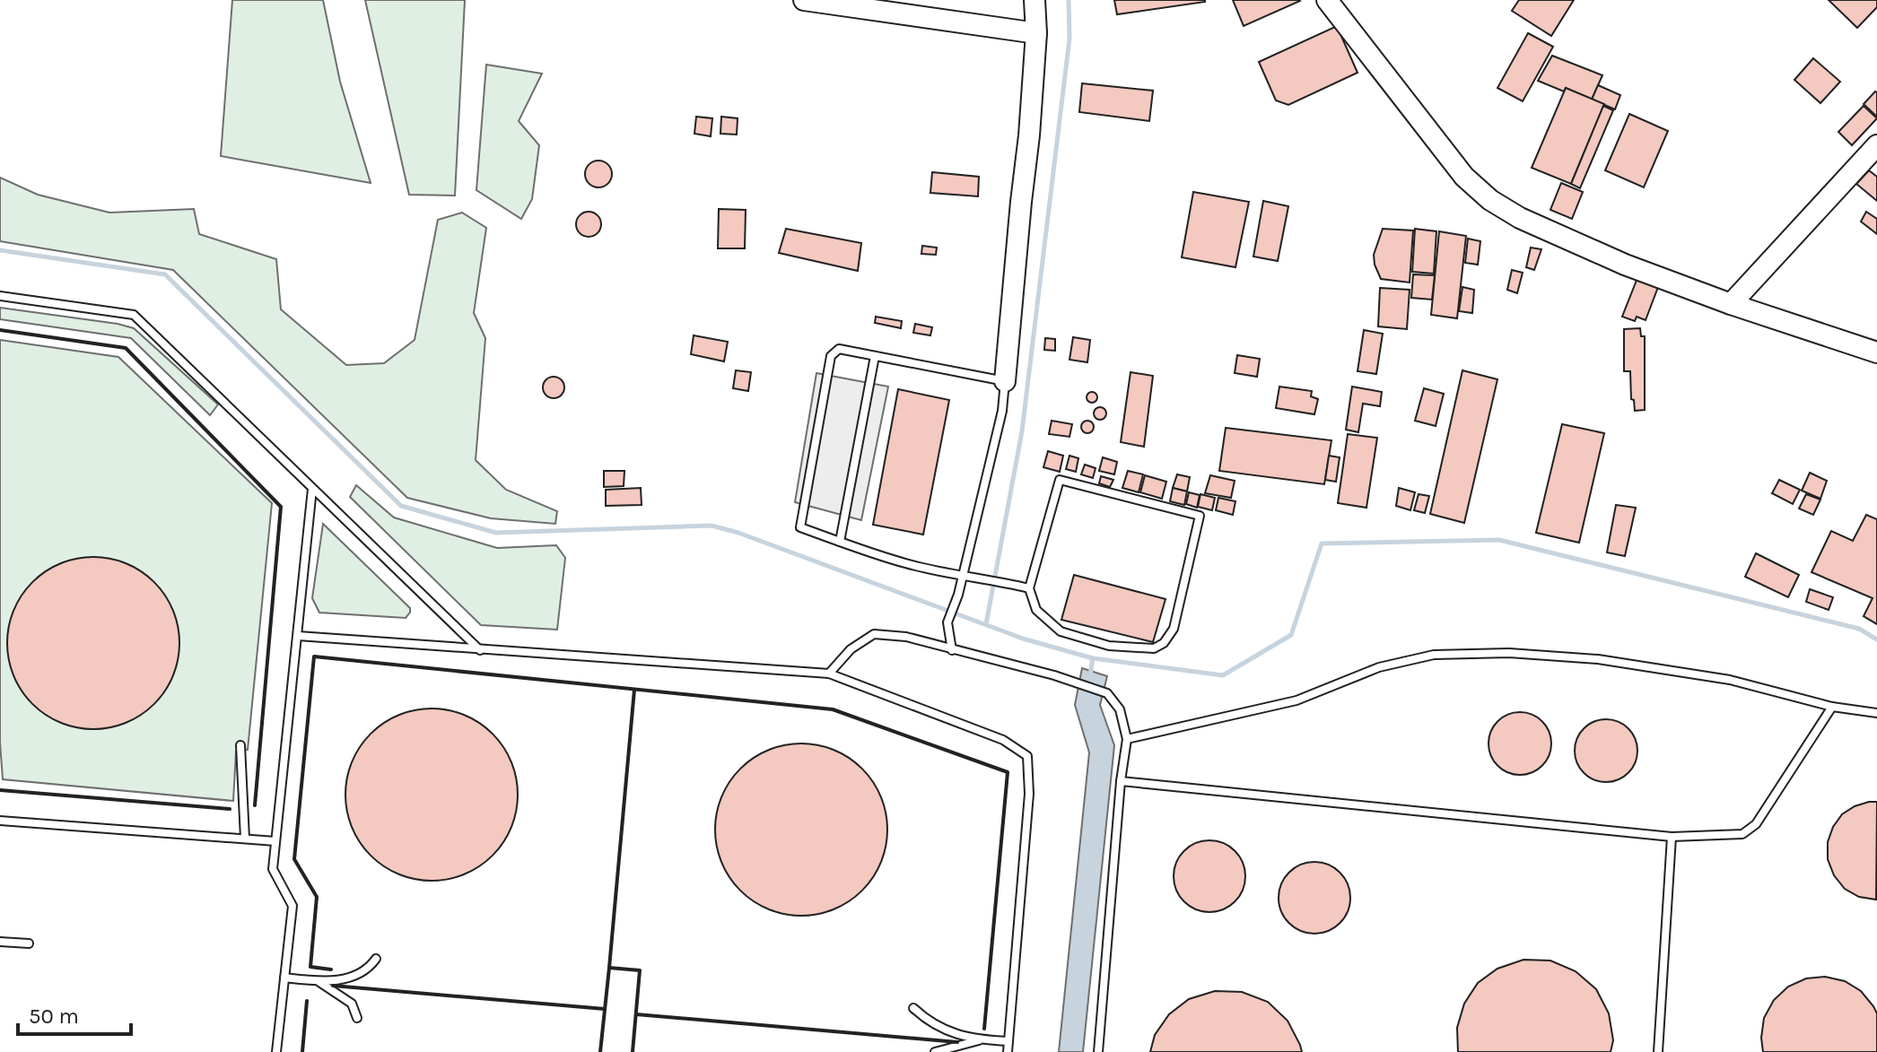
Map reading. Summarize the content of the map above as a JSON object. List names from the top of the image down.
{
  "scale_bar": "50 m"
}
